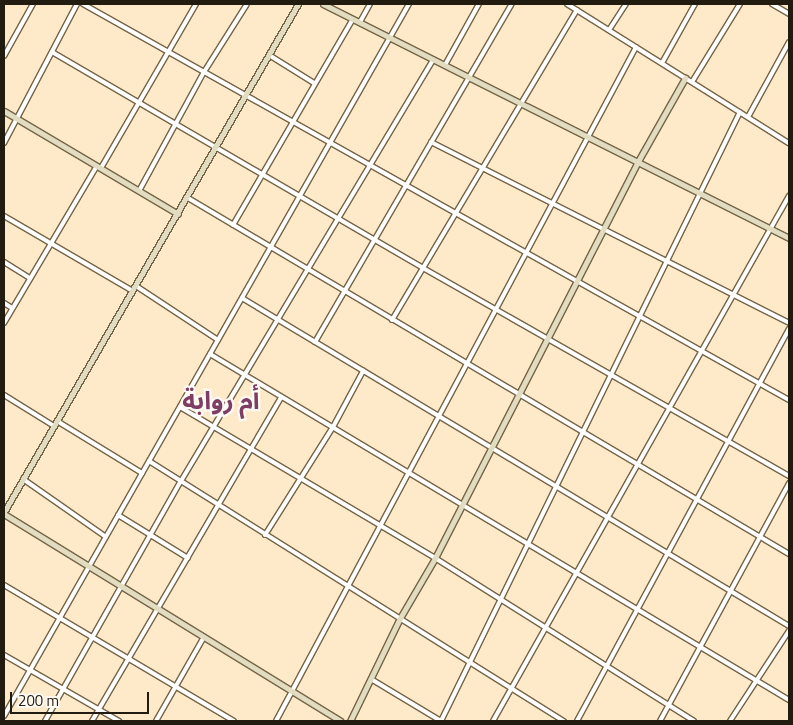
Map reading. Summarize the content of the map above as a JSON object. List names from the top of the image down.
{
  "districts": ["أم روابة"],
  "scale_bar": "200 m"
}
